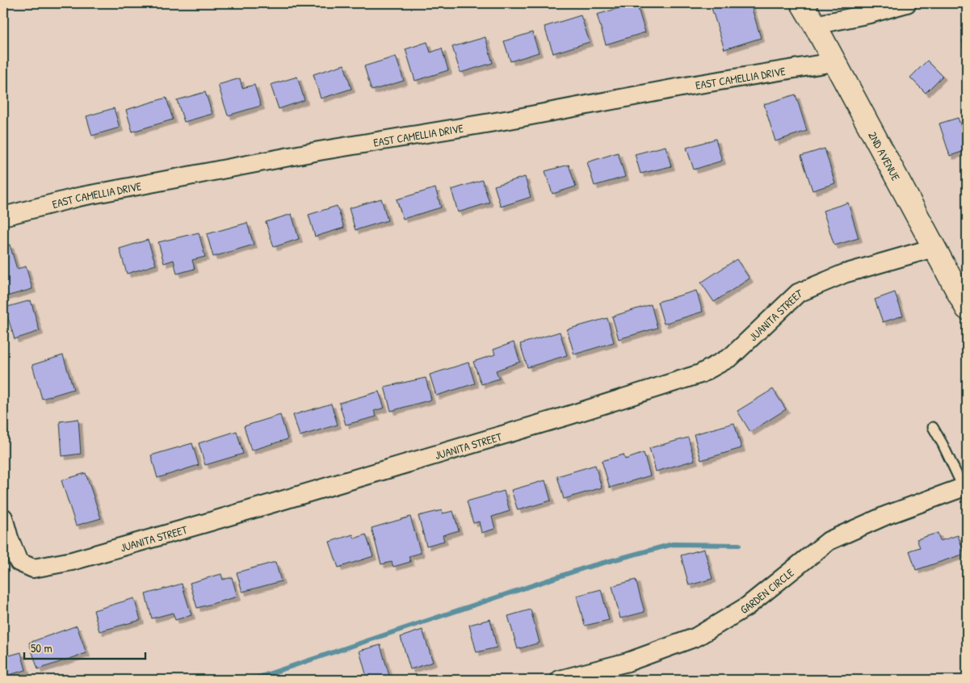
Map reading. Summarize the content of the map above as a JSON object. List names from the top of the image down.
{
  "streets": {
    "street": [
      "EAST CAMELLIA DRIVE",
      "2ND AVENUE",
      "JUANITA STREET",
      "GARDEN CIRCLE"
    ]
  },
  "crossings": [
    ["EAST CAMELLIA DRIVE", "2ND AVENUE"],
    ["2ND AVENUE", "JUANITA STREET"]
  ],
  "scale_bar": "50 m"
}
